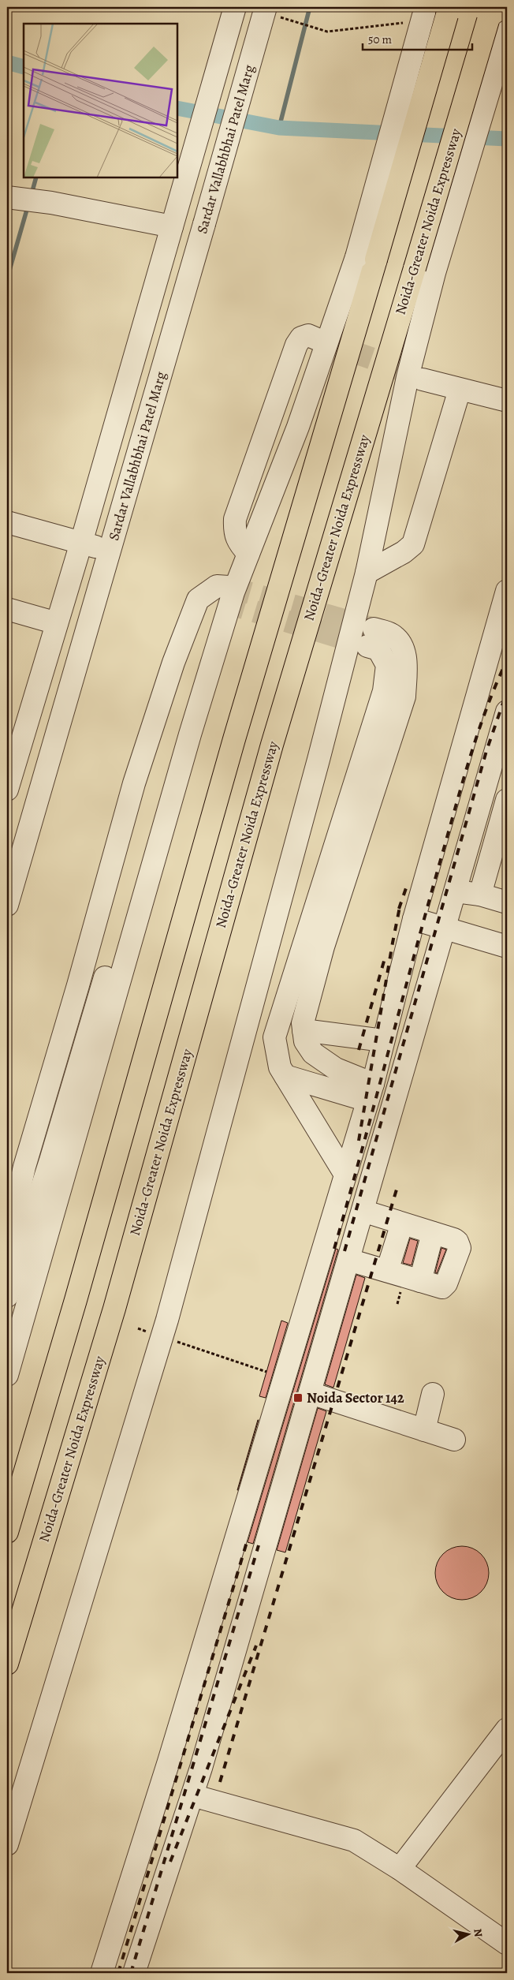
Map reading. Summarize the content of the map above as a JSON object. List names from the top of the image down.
{
  "streets": {
    "highway": ["Noida-Greater Noida Expressway"],
    "street": ["Sardar Vallabhbhai Patel Marg"]
  },
  "places": {
    "transit": ["Noida Sector 142"]
  },
  "scale_bar": "50 m",
  "north": "right"
}
